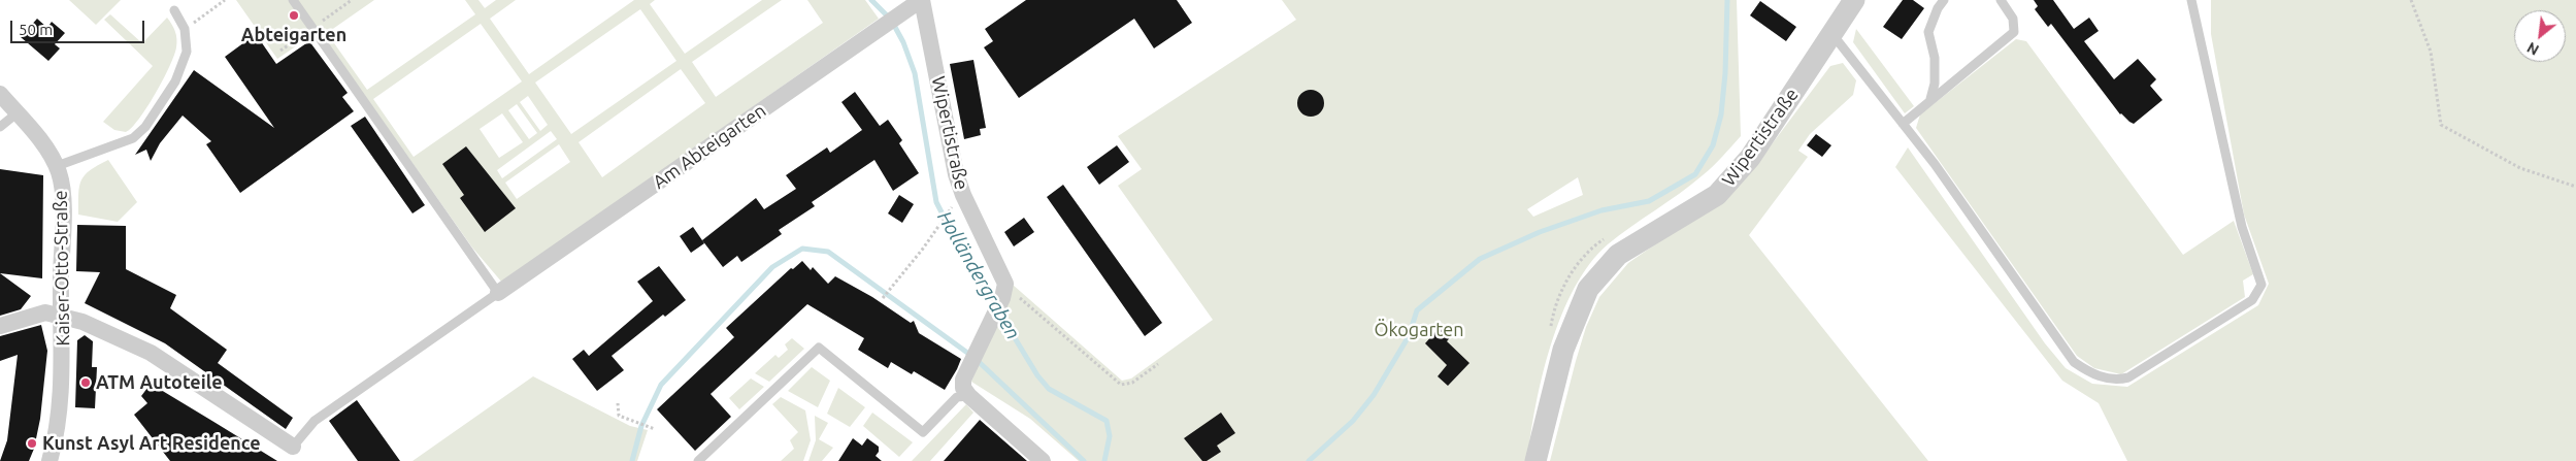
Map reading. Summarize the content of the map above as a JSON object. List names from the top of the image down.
{
  "streets": {
    "street": ["Wipertistraße", "Am Abteigarten", "Kaiser-Otto-Straße"]
  },
  "crossings": [
    ["Wipertistraße", "Am Abteigarten"]
  ],
  "water": ["Holländergraben"],
  "parks": ["Ökogarten"],
  "places": ["Abteigarten", "ATM Autoteile", "Kunst Asyl Art Residence"],
  "scale_bar": "50 m",
  "north": "bottom left"
}
